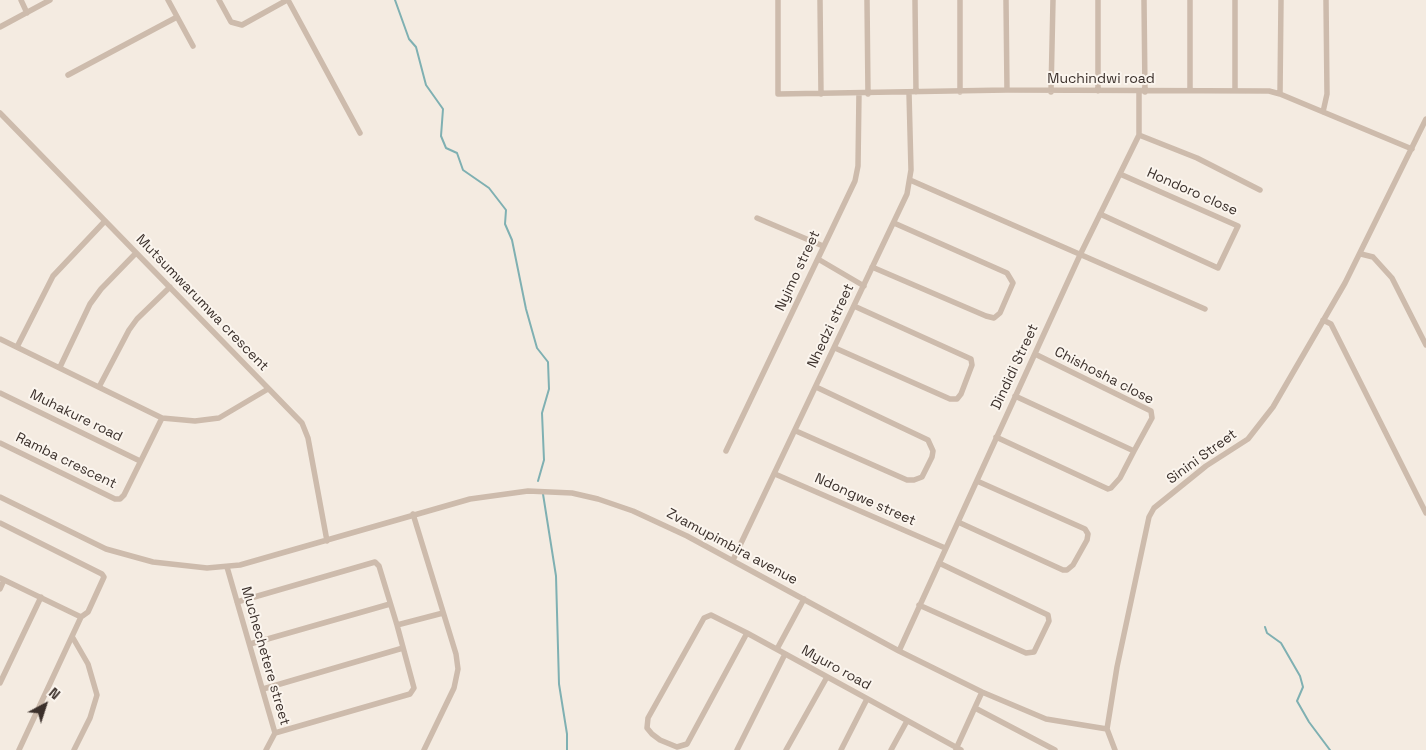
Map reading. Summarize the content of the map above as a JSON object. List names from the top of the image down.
{
  "streets": {
    "street": [
      "Muchindwi road",
      "Hondoro close",
      "Nyimo street",
      "Mutsumwarumwa crescent",
      "Nhedzi street",
      "Dindidi Street",
      "Chishosha close",
      "Muhakure road",
      "Sinini Street",
      "Ramba crescent",
      "Ndongwe street",
      "Zvamupimbira avenue",
      "Muchechetere street",
      "Myuro road"
    ]
  },
  "crossings": [
    ["Muchindwi road", "Nyimo street"],
    ["Muchindwi road", "Nhedzi street"],
    ["Muchindwi road", "Dindidi Street"],
    ["Muchindwi road", "Sinini Street"],
    ["Hondoro close", "Dindidi Street"],
    ["Mutsumwarumwa crescent", "Zvamupimbira avenue"],
    ["Nhedzi street", "Ndongwe street"],
    ["Nhedzi street", "Zvamupimbira avenue"],
    ["Dindidi Street", "Chishosha close"],
    ["Dindidi Street", "Ndongwe street"],
    ["Dindidi Street", "Zvamupimbira avenue"],
    ["Muhakure road", "Ramba crescent"],
    ["Sinini Street", "Zvamupimbira avenue"],
    ["Zvamupimbira avenue", "Muchechetere street"]
  ],
  "north": "top right"
}
